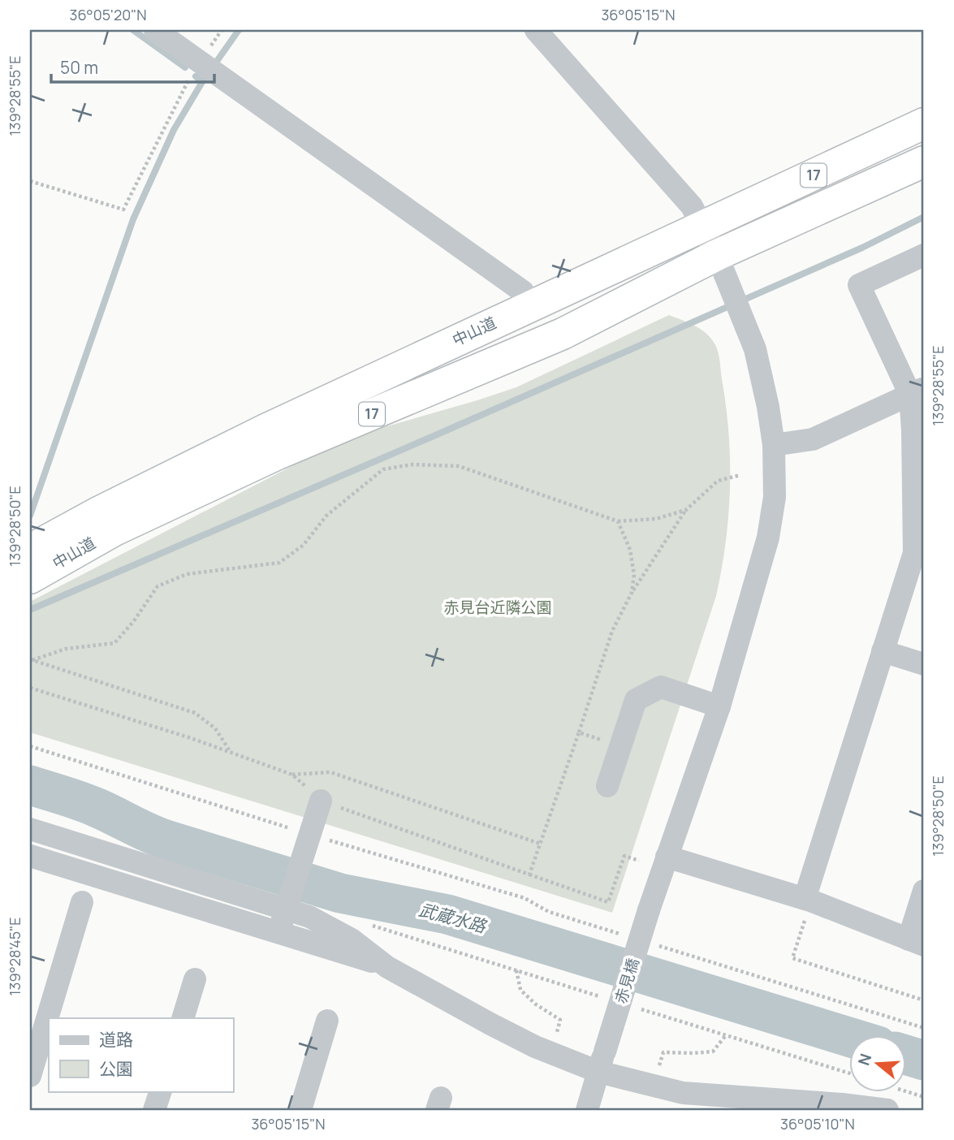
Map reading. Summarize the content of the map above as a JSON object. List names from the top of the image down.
{
  "streets": {
    "highway": ["17", "中山道"],
    "street": ["赤見橋"]
  },
  "crossings": [
    ["中山道", "赤見橋"]
  ],
  "water": ["武蔵水路"],
  "parks": ["赤見台近隣公園"],
  "legend": ["道路", "公園"],
  "scale_bar": "50 m",
  "north": "left",
  "coordinates": [
    "36°05'20\"N",
    "36°05'15\"N",
    "139°28'55\"E",
    "139°28'50\"E",
    "139°28'45\"E",
    "36°05'10\"N"
  ]
}
